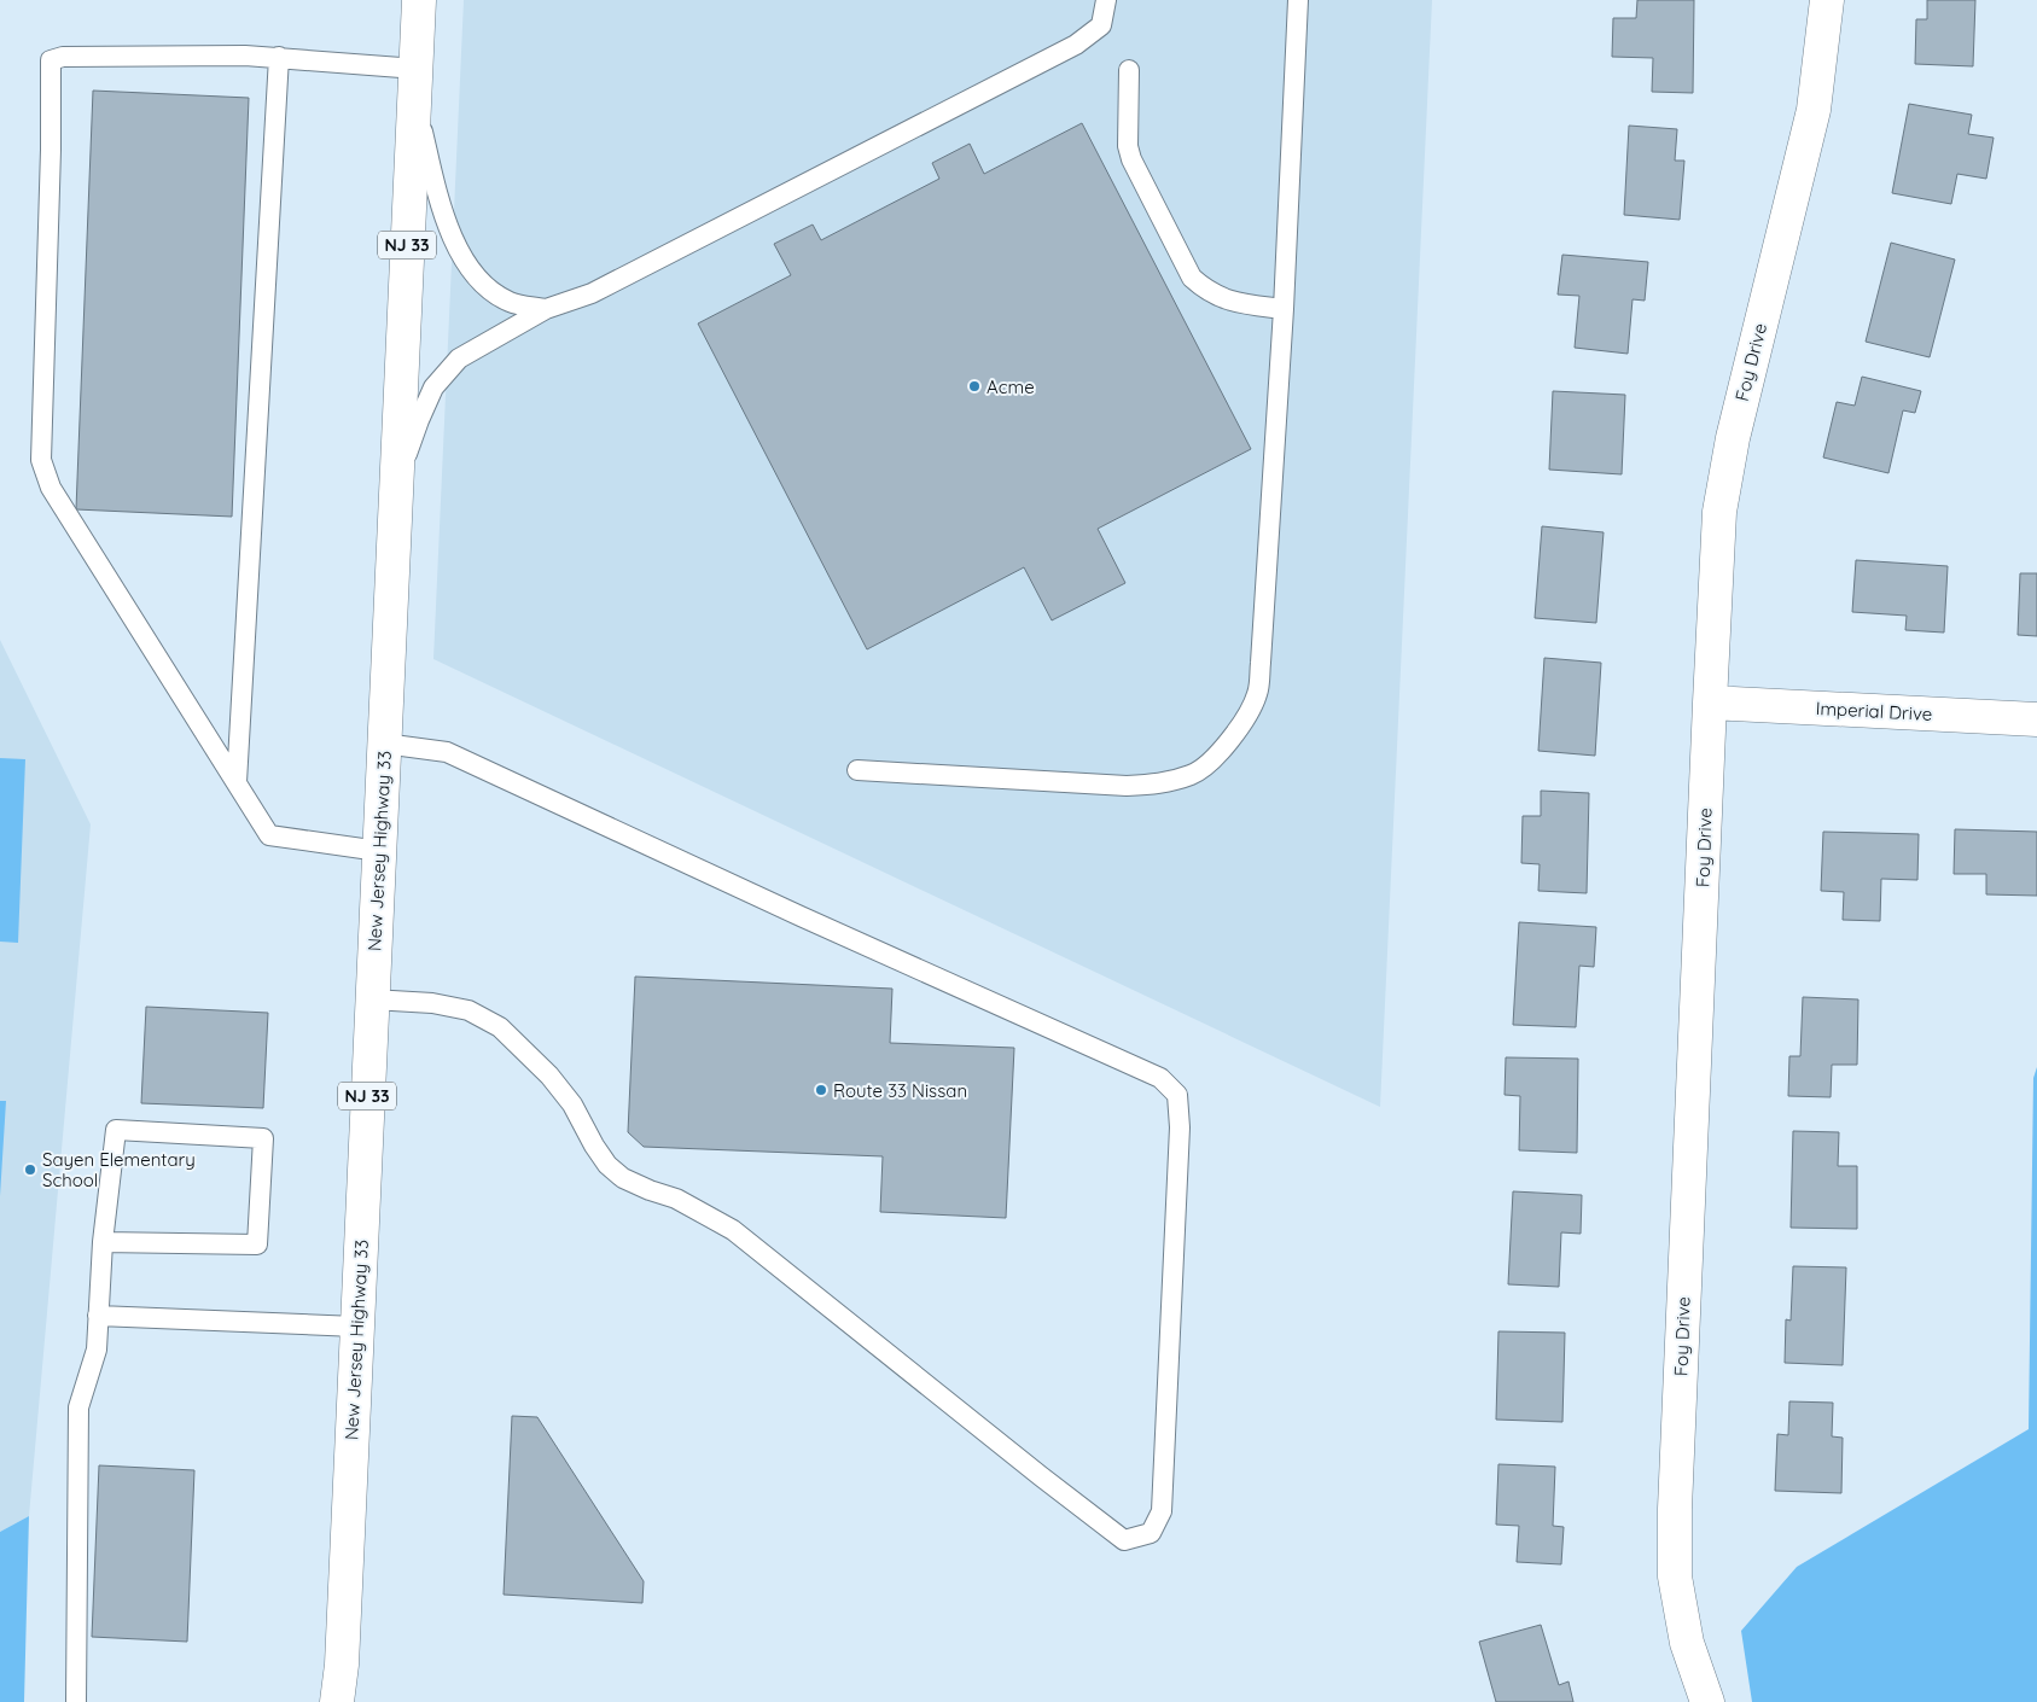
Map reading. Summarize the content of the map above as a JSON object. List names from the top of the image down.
{
  "streets": {
    "street": [
      "NJ 33",
      "Foy Drive",
      "Imperial Drive",
      "New Jersey Highway 33"
    ]
  },
  "crossings": [
    ["Foy Drive", "Imperial Drive"]
  ],
  "places": ["Acme", "Route 33 Nissan", "Sayen Elementary School"]
}
